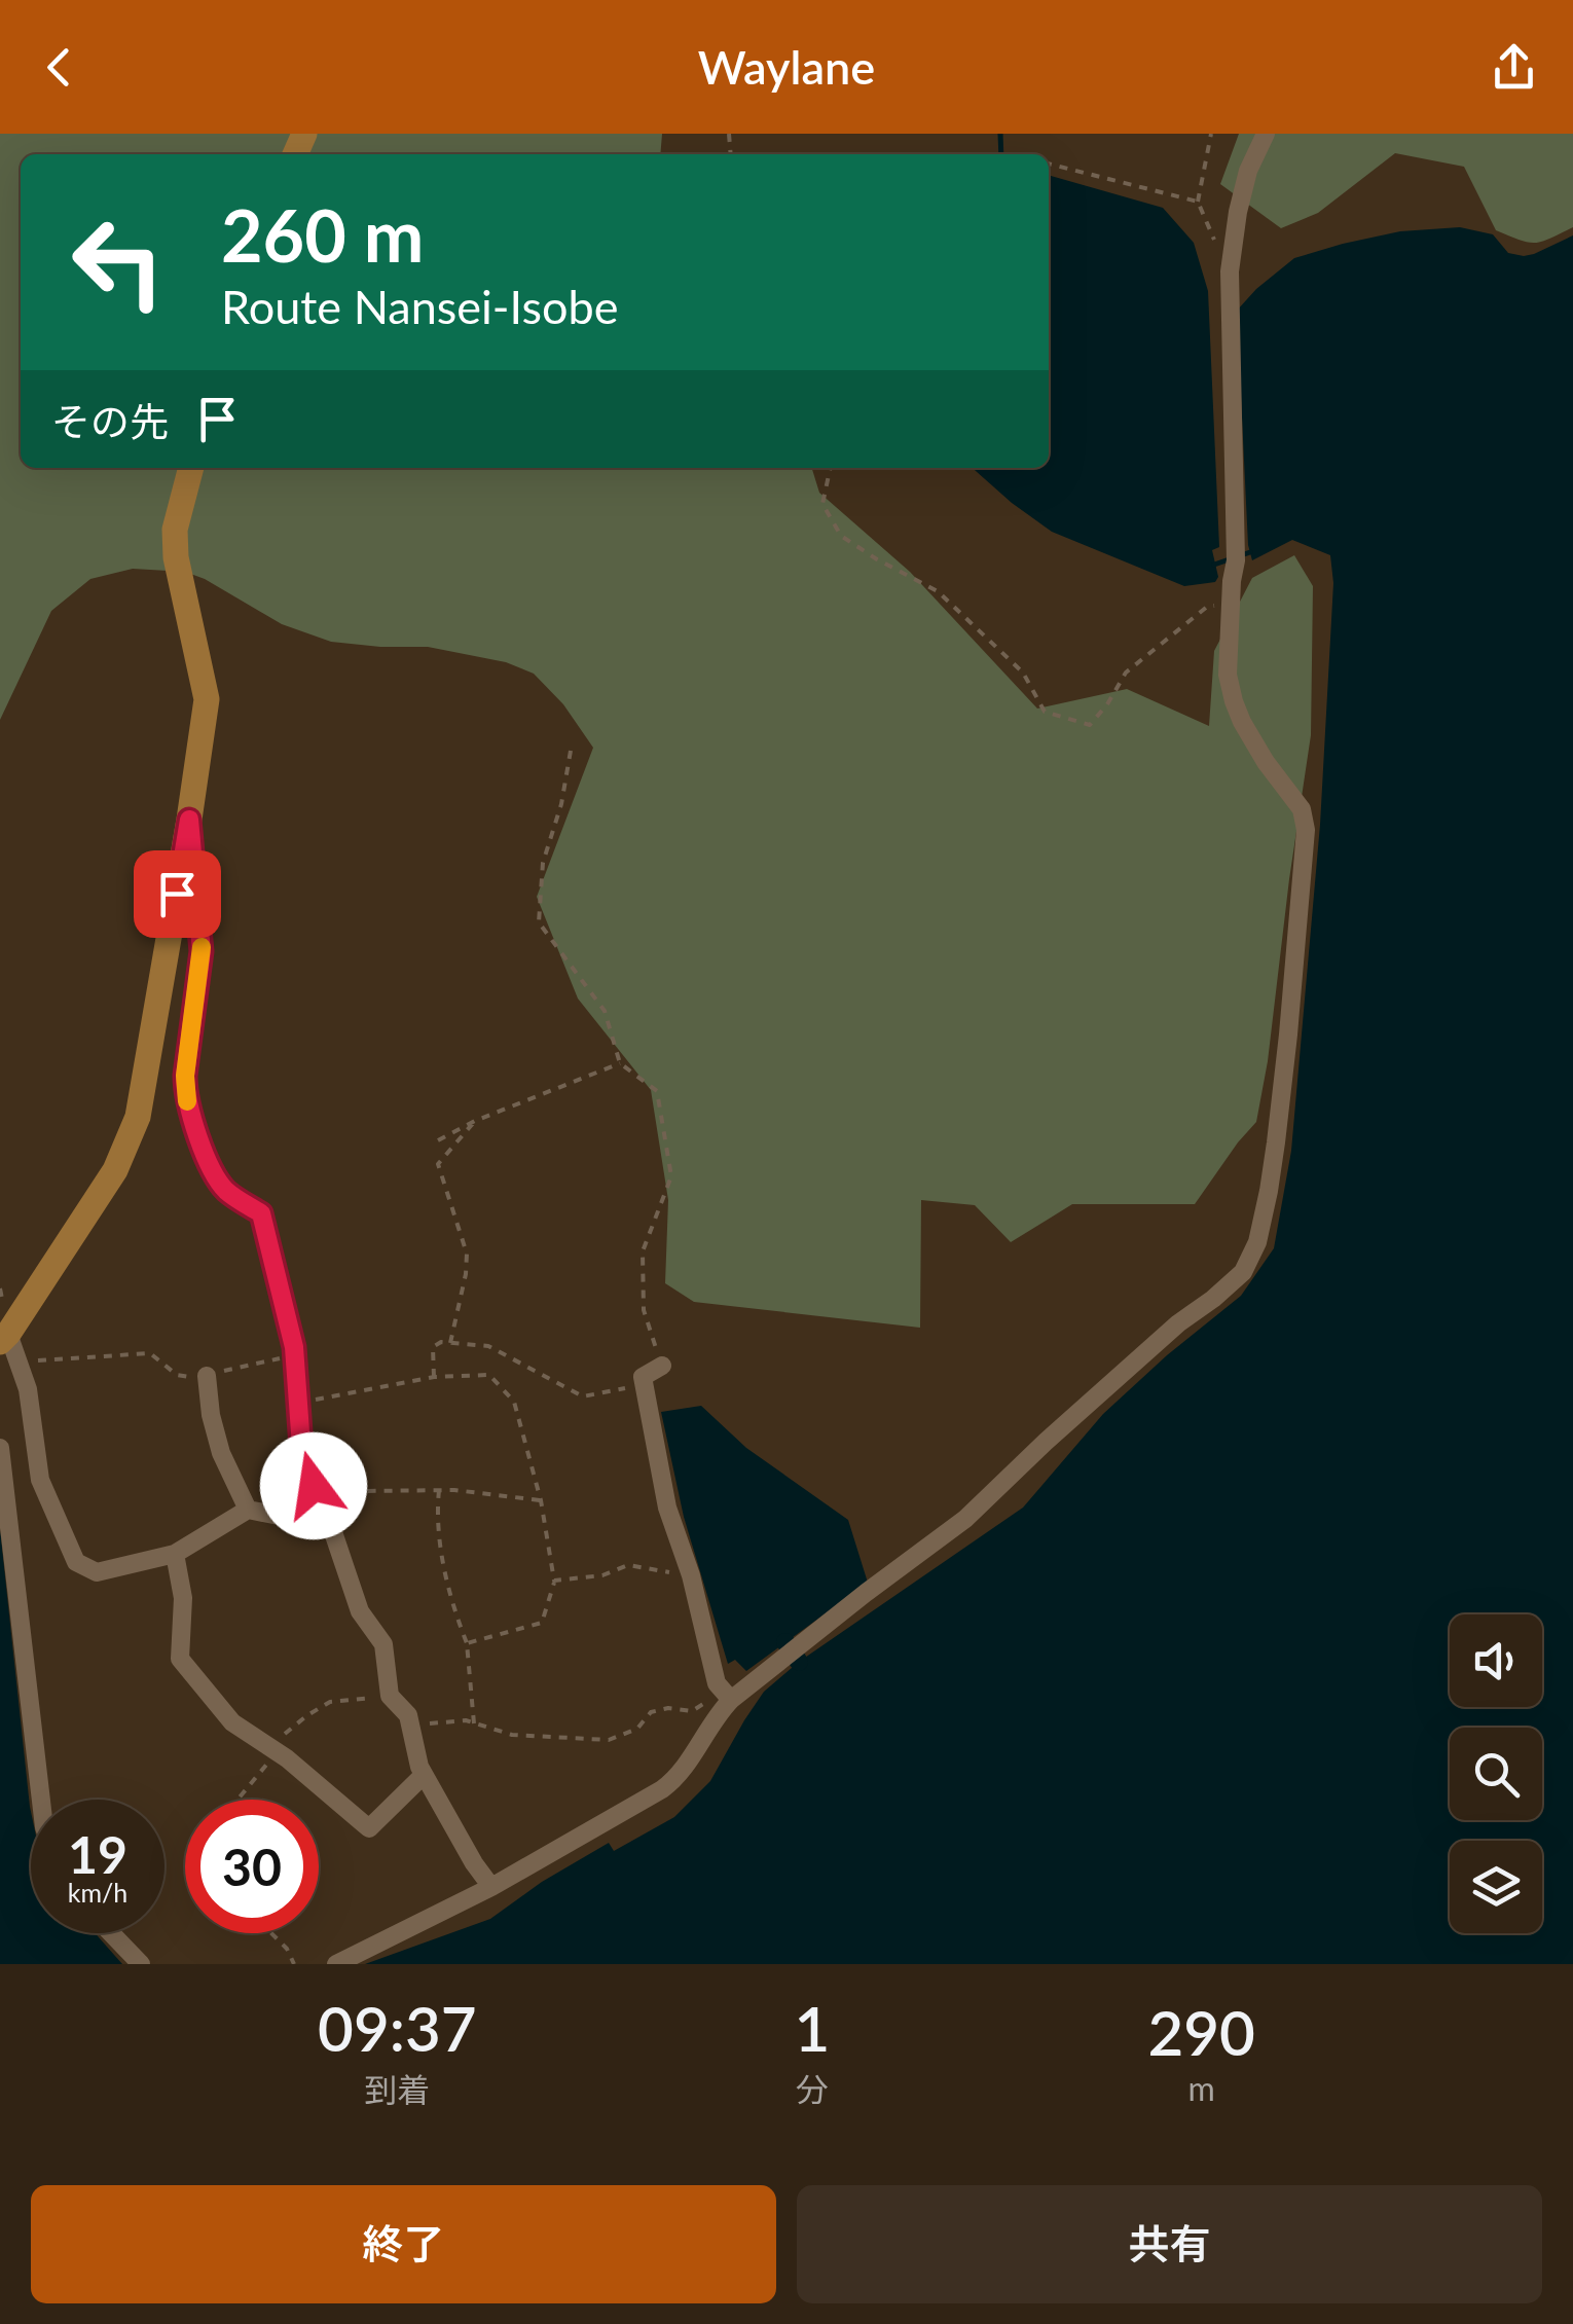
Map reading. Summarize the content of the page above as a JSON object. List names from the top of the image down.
{
  "page": {
    "header": "Waylane",
    "turn": ["260 m", "Route Nansei-Isobe"],
    "then": "その先",
    "speed": "19 km/h",
    "limit": "30",
    "eta": [
      "09:37",
      "到着",
      "1",
      "分",
      "290",
      "m"
    ],
    "buttons": ["終了", "共有"]
  }
}
